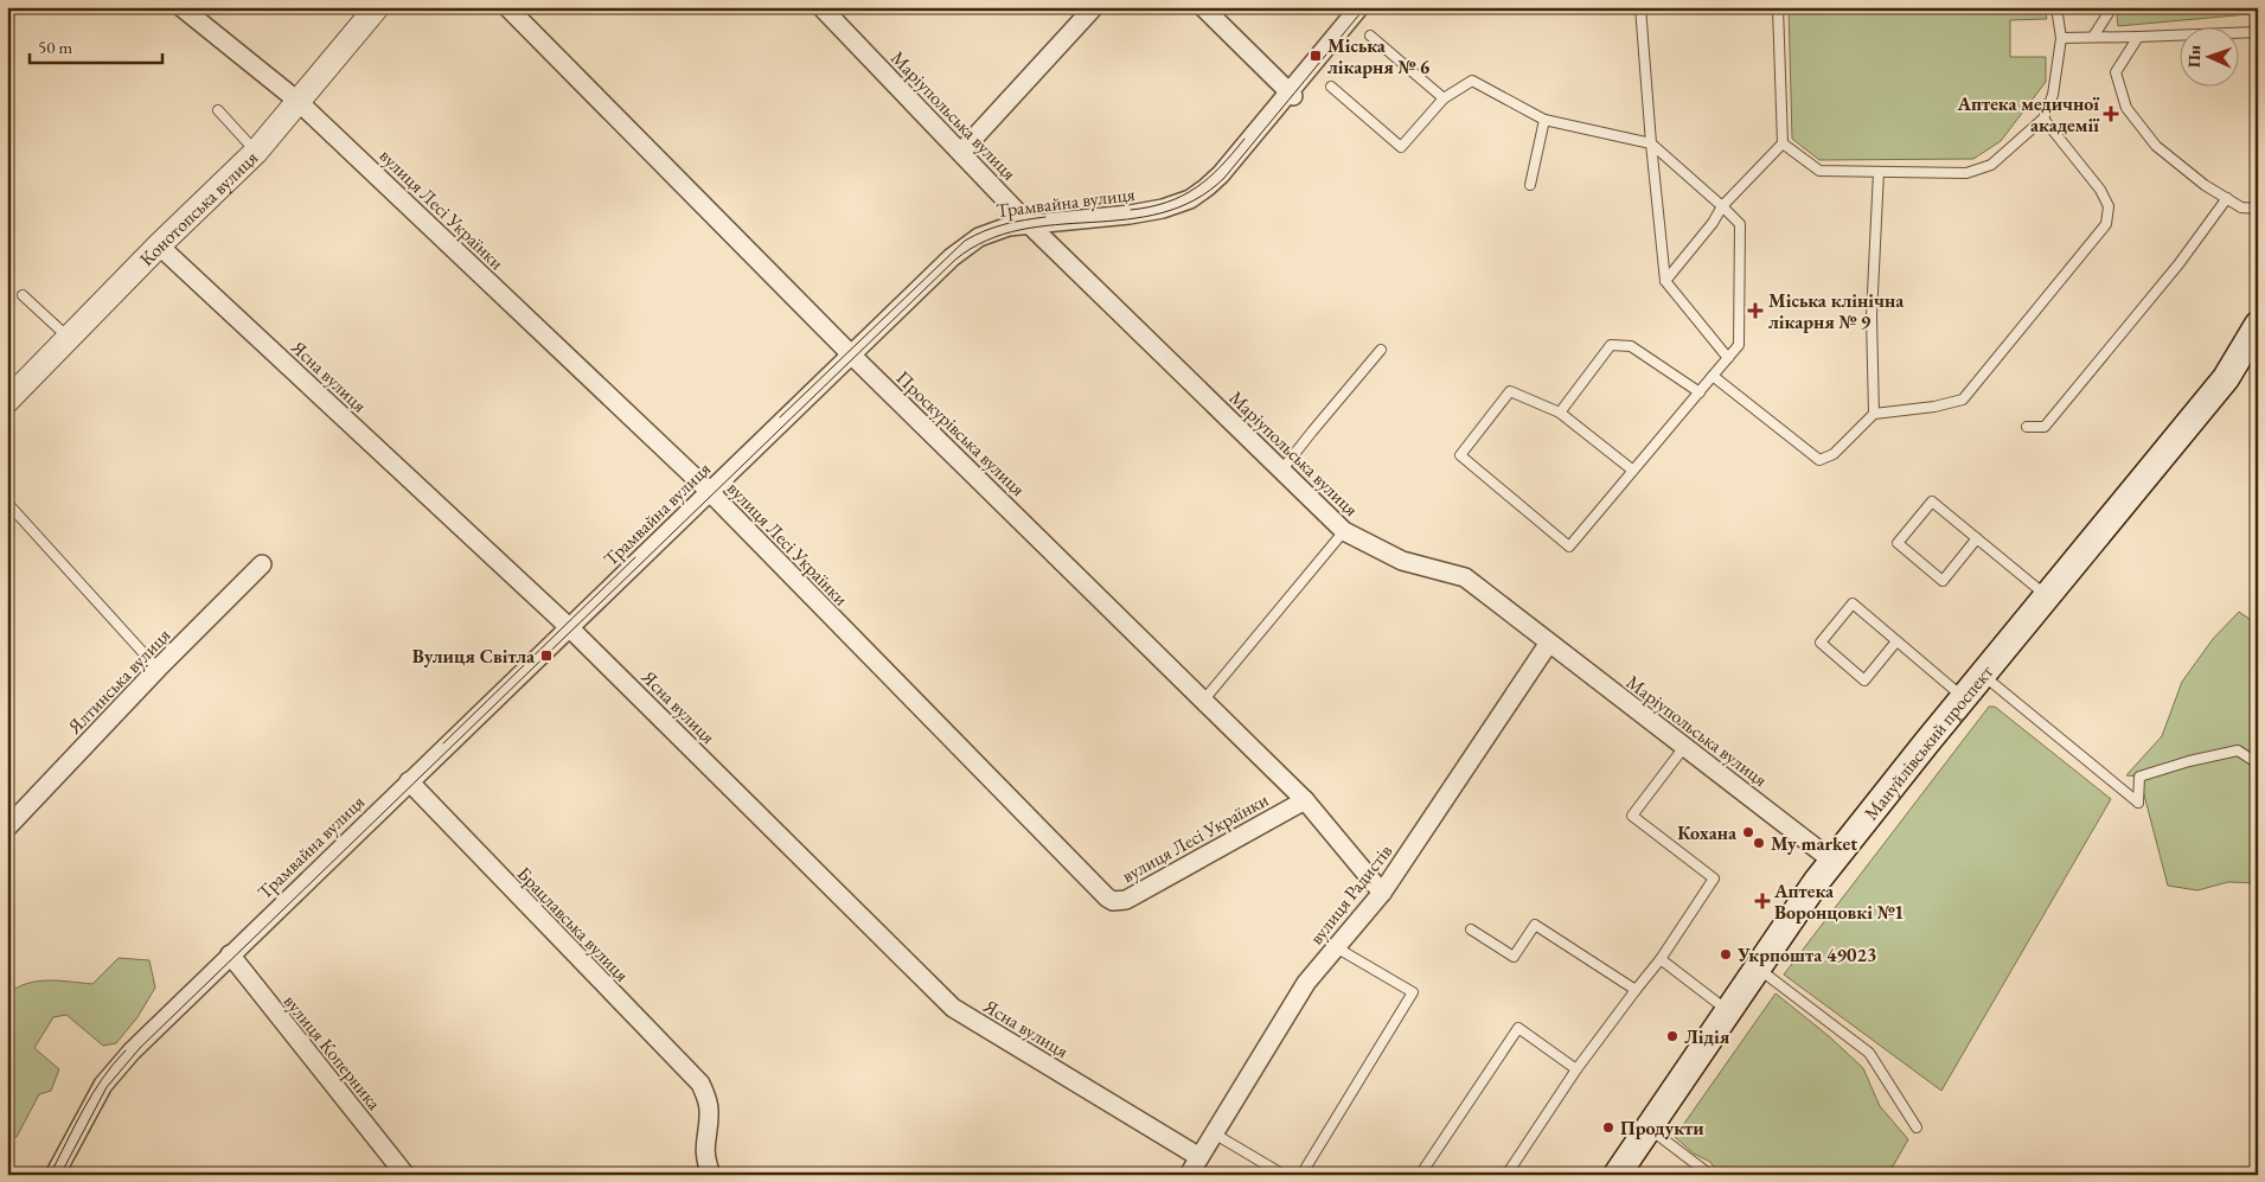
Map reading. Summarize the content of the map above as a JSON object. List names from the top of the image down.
{
  "streets": {
    "main road": ["Мануйлівський проспект"],
    "street": [
      "Маріупольська вулиця",
      "Трамвайна вулиця",
      "Конотопська вулиця",
      "вулиця Лесі Українки",
      "Ясна вулиця",
      "Проскурівська вулиця",
      "Ялтинська вулиця",
      "вулиця Радистів",
      "Брацлавська вулиця",
      "вулиця Коперника"
    ]
  },
  "crossings": [
    ["Маріупольська вулиця", "Трамвайна вулиця"],
    ["Маріупольська вулиця", "Мануйлівський проспект"],
    ["Маріупольська вулиця", "вулиця Радистів"],
    ["Трамвайна вулиця", "вулиця Лесі Українки"],
    ["Трамвайна вулиця", "Ясна вулиця"],
    ["Трамвайна вулиця", "Проскурівська вулиця"],
    ["Трамвайна вулиця", "Брацлавська вулиця"],
    ["Трамвайна вулиця", "вулиця Коперника"],
    ["Конотопська вулиця", "вулиця Лесі Українки"],
    ["Конотопська вулиця", "Ясна вулиця"],
    ["вулиця Лесі Українки", "Проскурівська вулиця"],
    ["Ясна вулиця", "вулиця Радистів"],
    ["Проскурівська вулиця", "вулиця Радистів"]
  ],
  "places": {
    "transit": ["Міська лікарня № 6", "Вулиця Світла"],
    "health": ["Аптека медичної академії", "Міська клінічна лікарня № 9", "Аптека Воронцовкі №1"],
    "other": [
      "Кохана",
      "My market",
      "Укрпошта 49023",
      "Лідія",
      "Продукти"
    ]
  },
  "scale_bar": "50 m",
  "north": "left"
}
